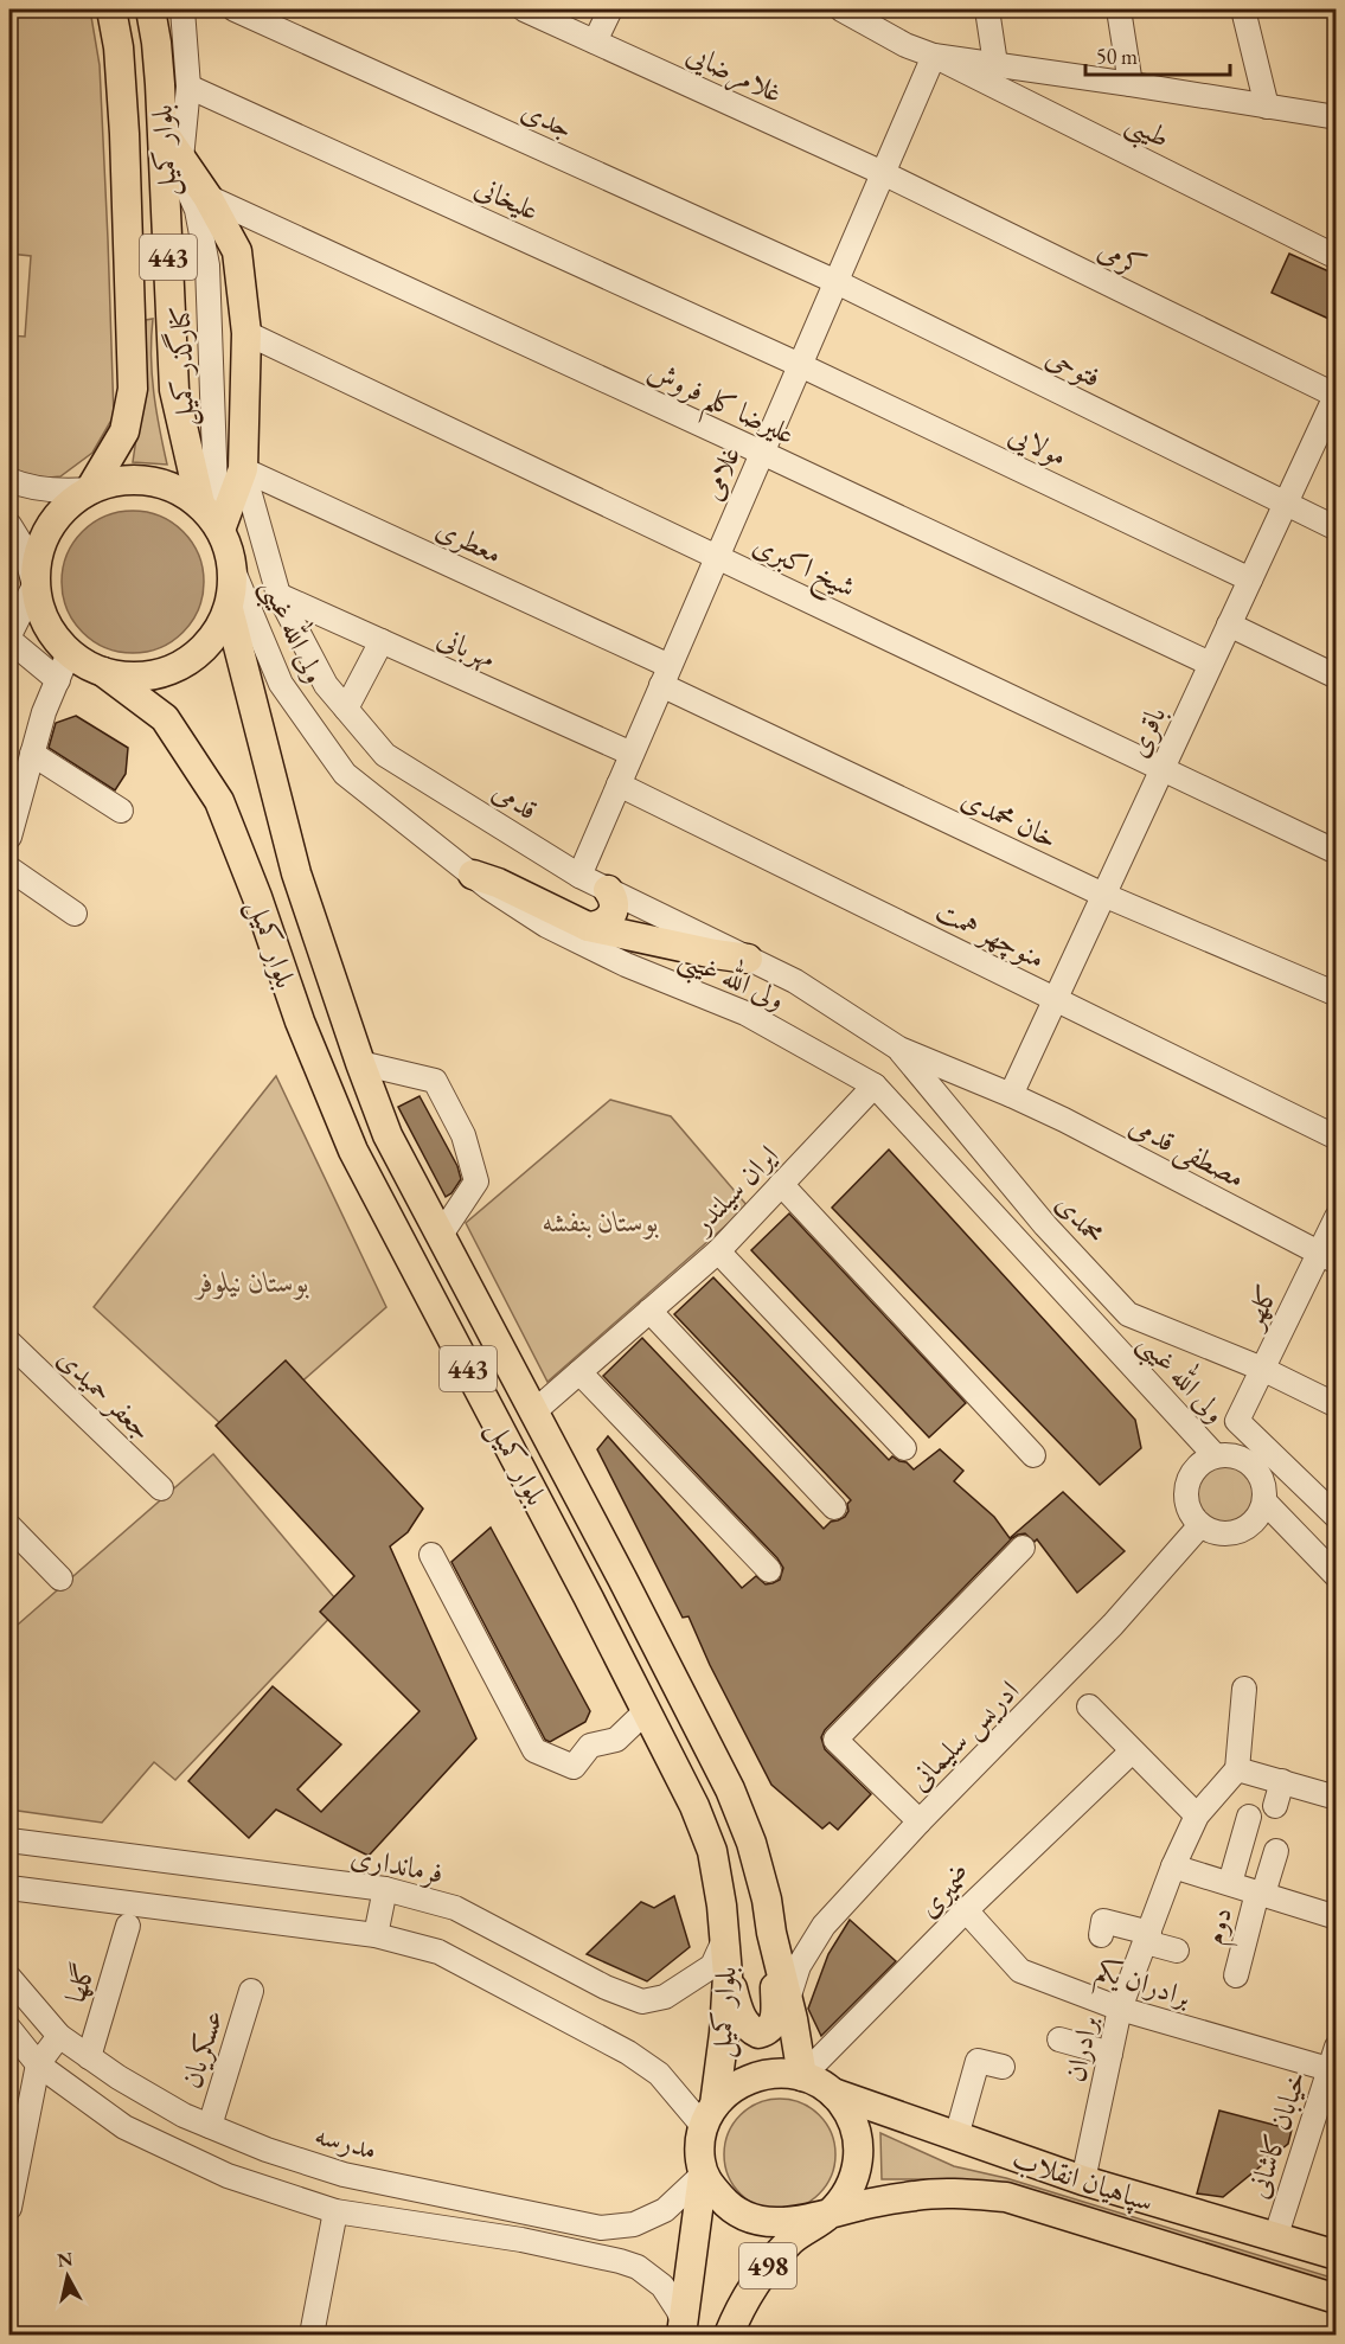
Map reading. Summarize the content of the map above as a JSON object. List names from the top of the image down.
{
  "streets": {
    "main road": [
      "بلوار کمیل",
      "443",
      "سپاهیان انقلاب",
      "498"
    ],
    "street": [
      "غلامرضایی",
      "جدی",
      "طیبی",
      "علیخانی",
      "کرمی",
      "کنارگذر کمیل",
      "فتوحی",
      "علیرضا کلم فروش",
      "مولایی",
      "غلامی",
      "معطری",
      "شیخ اکبری",
      "ولی الله غیبی",
      "مهربانی",
      "باقری",
      "قدمی",
      "خان محمدی",
      "منوچهر همت",
      "مصطفی قدمی",
      "ایران سیلندر",
      "محمدی",
      "کلهر",
      "جعفر حمیدی",
      "ادریس سلیمانی",
      "فرمانداری",
      "ضمیری",
      "دوم",
      "گلها",
      "برادران یکم",
      "عسکریان",
      "برادران",
      "خیابان کاشانی",
      "مدرسه"
    ]
  },
  "crossings": [
    ["غلامرضایی", "کرمی"],
    ["غلامرضایی", "غلامی"],
    ["جدی", "فتوحی"],
    ["جدی", "غلامی"],
    ["طیبی", "غلامی"],
    ["بلوار کمیل", "کنارگذر کمیل"],
    ["بلوار کمیل", "ولی الله غیبی"],
    ["بلوار کمیل", "ایران سیلندر"],
    ["بلوار کمیل", "ادریس سلیمانی"],
    ["بلوار کمیل", "فرمانداری"],
    ["بلوار کمیل", "ضمیری"],
    ["بلوار کمیل", "مدرسه"],
    ["بلوار کمیل", "سپاهیان انقلاب"],
    ["بلوار کمیل", "498"],
    ["علیخانی", "مولایی"],
    ["علیخانی", "غلامی"],
    ["کرمی", "غلامی"],
    ["کرمی", "باقری"],
    ["کنارگذر کمیل", "ولی الله غیبی"],
    ["فتوحی", "غلامی"],
    ["فتوحی", "باقری"],
    ["علیرضا کلم فروش", "غلامی"],
    ["علیرضا کلم فروش", "باقری"],
    ["مولایی", "غلامی"],
    ["مولایی", "باقری"],
    ["غلامی", "معطری"],
    ["غلامی", "شیخ اکبری"],
    ["غلامی", "مهربانی"],
    ["غلامی", "قدمی"],
    ["غلامی", "خان محمدی"],
    ["غلامی", "منوچهر همت"],
    ["معطری", "قدمی"],
    ["معطری", "خان محمدی"],
    ["شیخ اکبری", "باقری"],
    ["ولی الله غیبی", "ایران سیلندر"],
    ["ولی الله غیبی", "ادریس سلیمانی"],
    ["مهربانی", "قدمی"],
    ["باقری", "خان محمدی"],
    ["باقری", "منوچهر همت"],
    ["باقری", "مصطفی قدمی"],
    ["قدمی", "مصطفی قدمی"],
    ["قدمی", "محمدی"],
    ["مصطفی قدمی", "محمدی"],
    ["مصطفی قدمی", "کلهر"],
    ["محمدی", "کلهر"],
    ["ضمیری", "برادران یکم"],
    ["ضمیری", "مدرسه"],
    ["ضمیری", "سپاهیان انقلاب"],
    ["ضمیری", "498"],
    ["دوم", "برادران"],
    ["گلها", "مدرسه"],
    ["برادران یکم", "برادران"],
    ["برادران یکم", "خیابان کاشانی"],
    ["عسکریان", "مدرسه"],
    ["برادران", "سپاهیان انقلاب"],
    ["خیابان کاشانی", "سپاهیان انقلاب"],
    ["مدرسه", "سپاهیان انقلاب"],
    ["مدرسه", "498"],
    ["سپاهیان انقلاب", "498"]
  ],
  "parks": ["بوستان بنفشه", "بوستان نیلوفر"],
  "scale_bar": "50 m",
  "north": "top"
}
